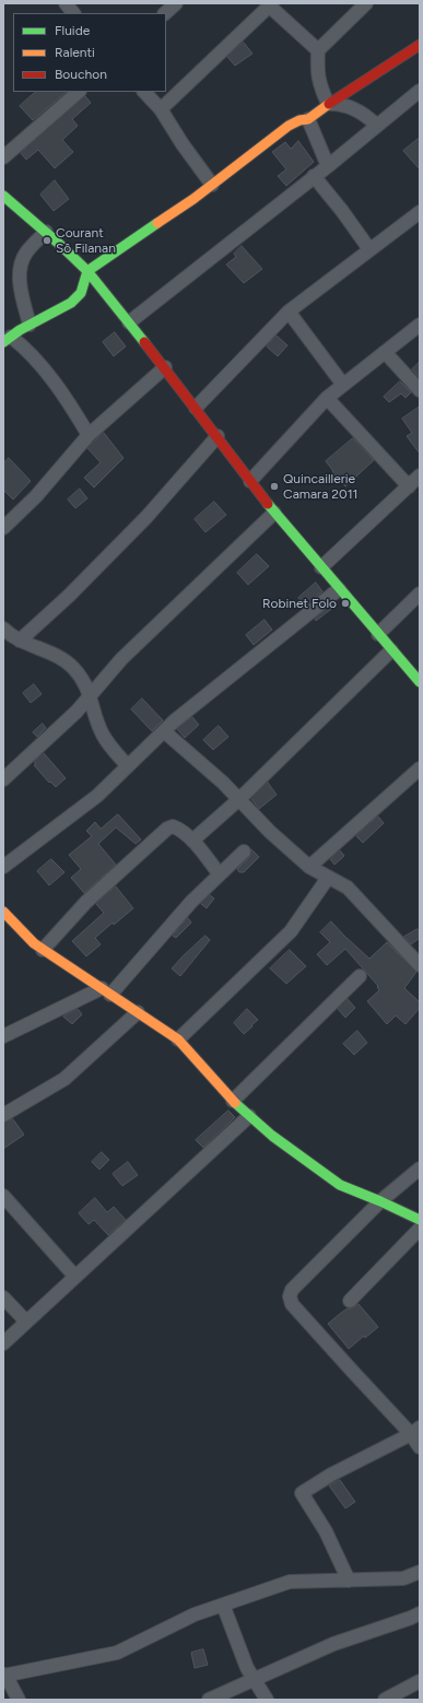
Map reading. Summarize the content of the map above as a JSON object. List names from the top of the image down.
{
  "places": ["Courant Sô Filanan", "Quincaillerie Camara 2011", "Robinet Folo"],
  "legend": ["Fluide", "Ralenti", "Bouchon"]
}
